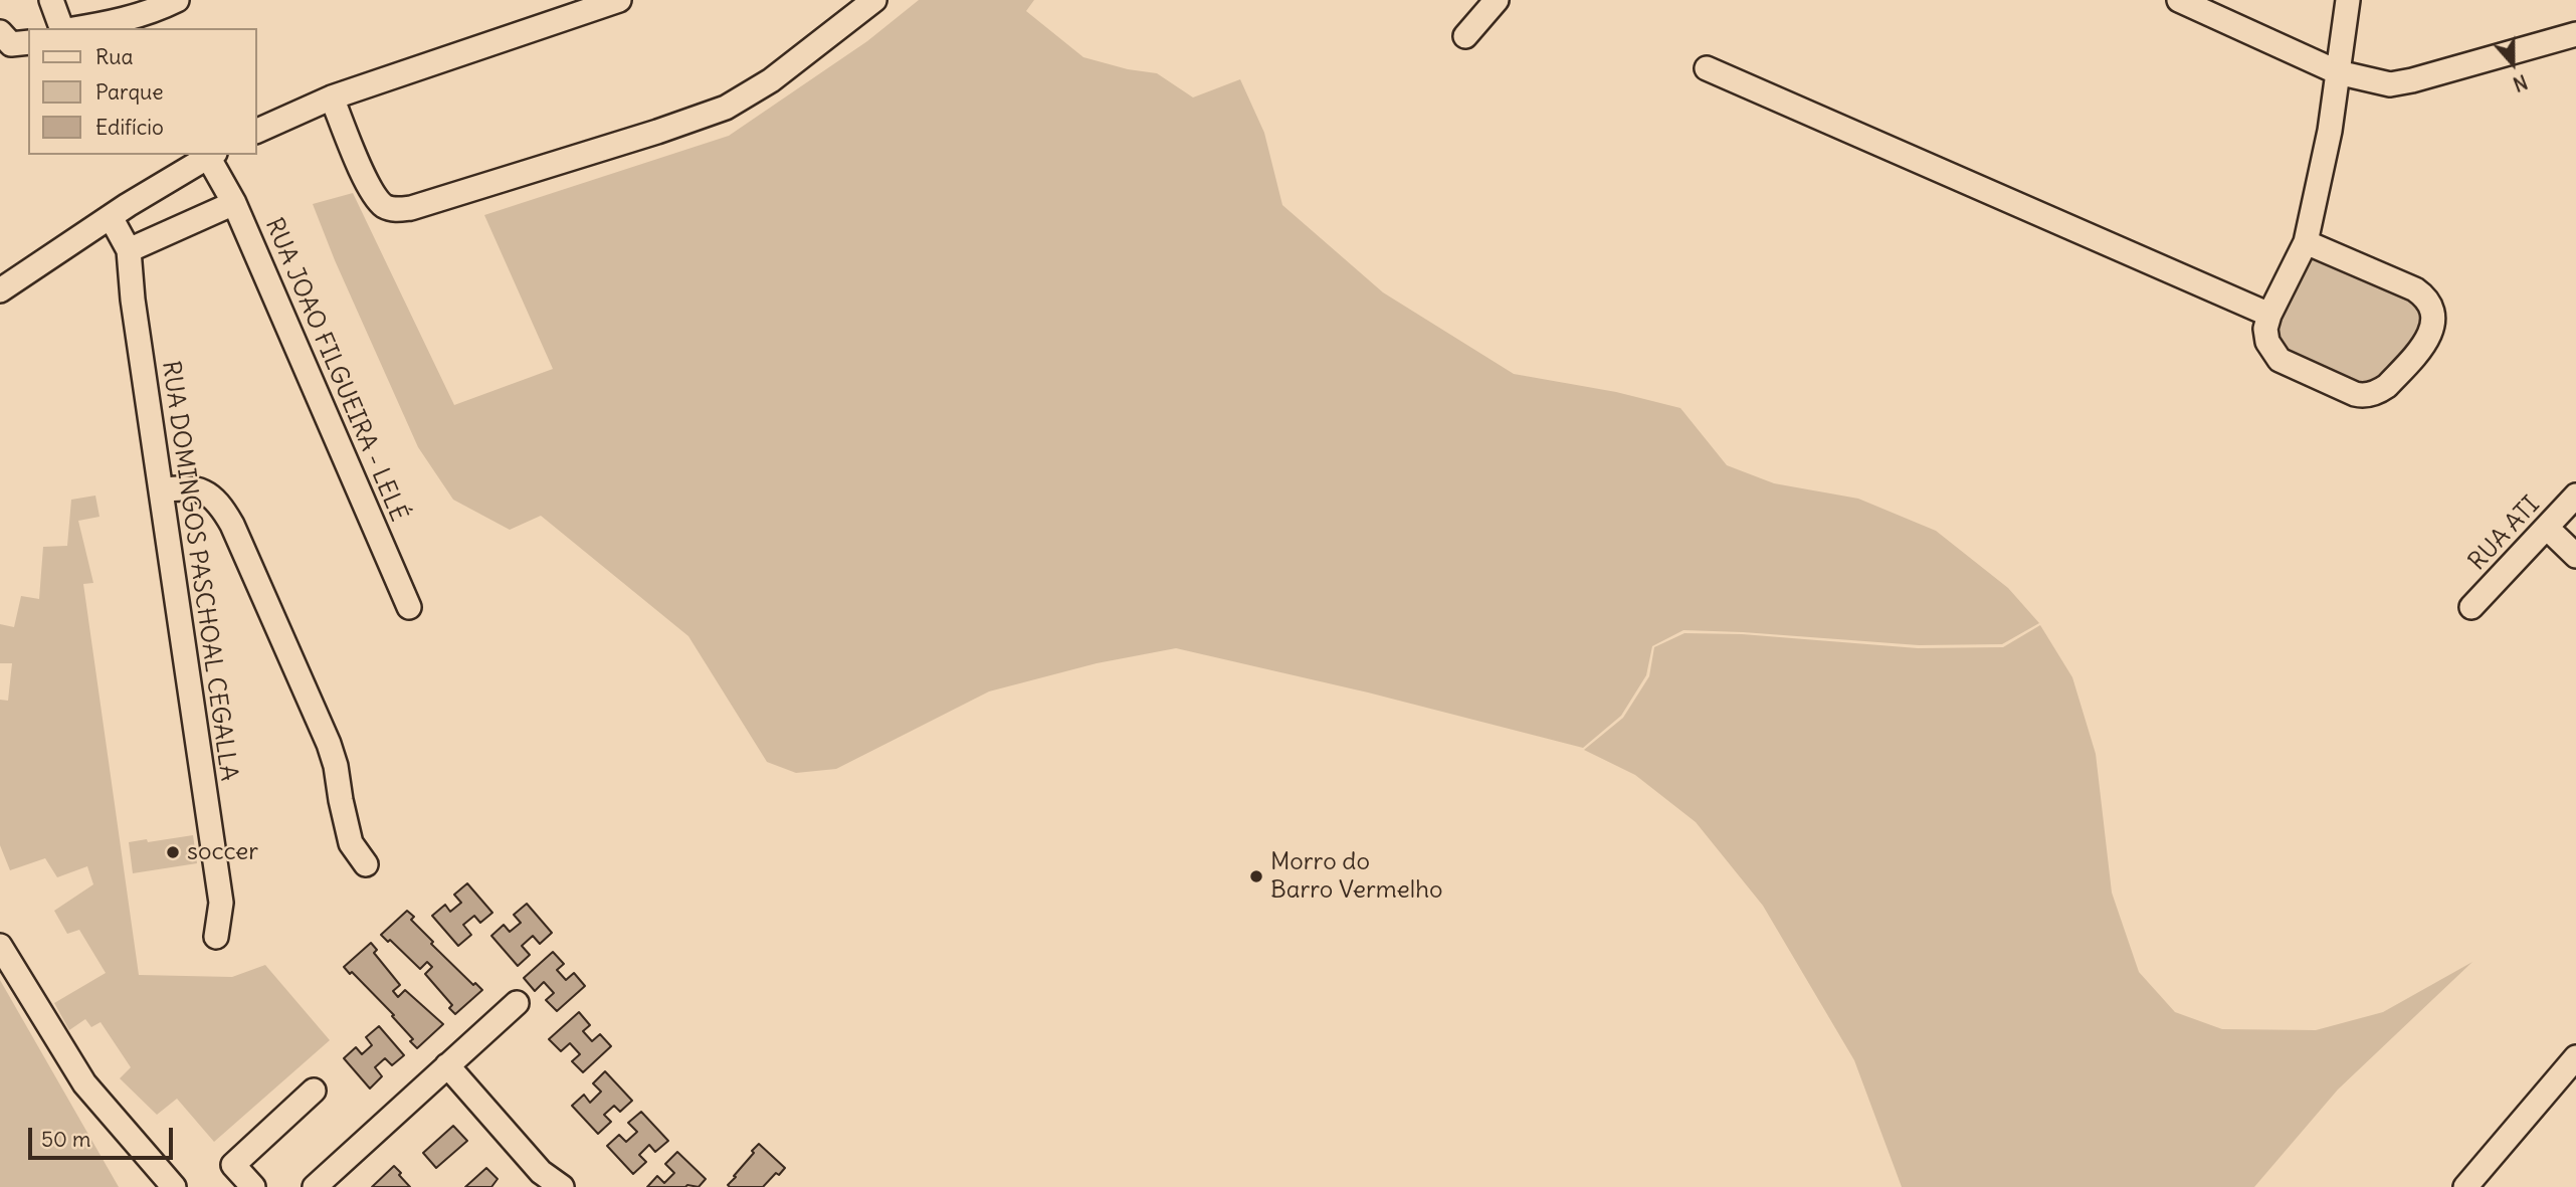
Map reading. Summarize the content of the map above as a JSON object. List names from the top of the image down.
{
  "streets": {
    "street": ["RUA JOAO FILGUEIRA - LELÉ", "RUA ATI", "RUA DOMINGOS PASCHOAL CEGALLA"]
  },
  "places": ["soccer", "Morro do Barro Vermelho"],
  "legend": ["Rua", "Parque", "Edifício"],
  "scale_bar": "50 m",
  "north": "bottom"
}
